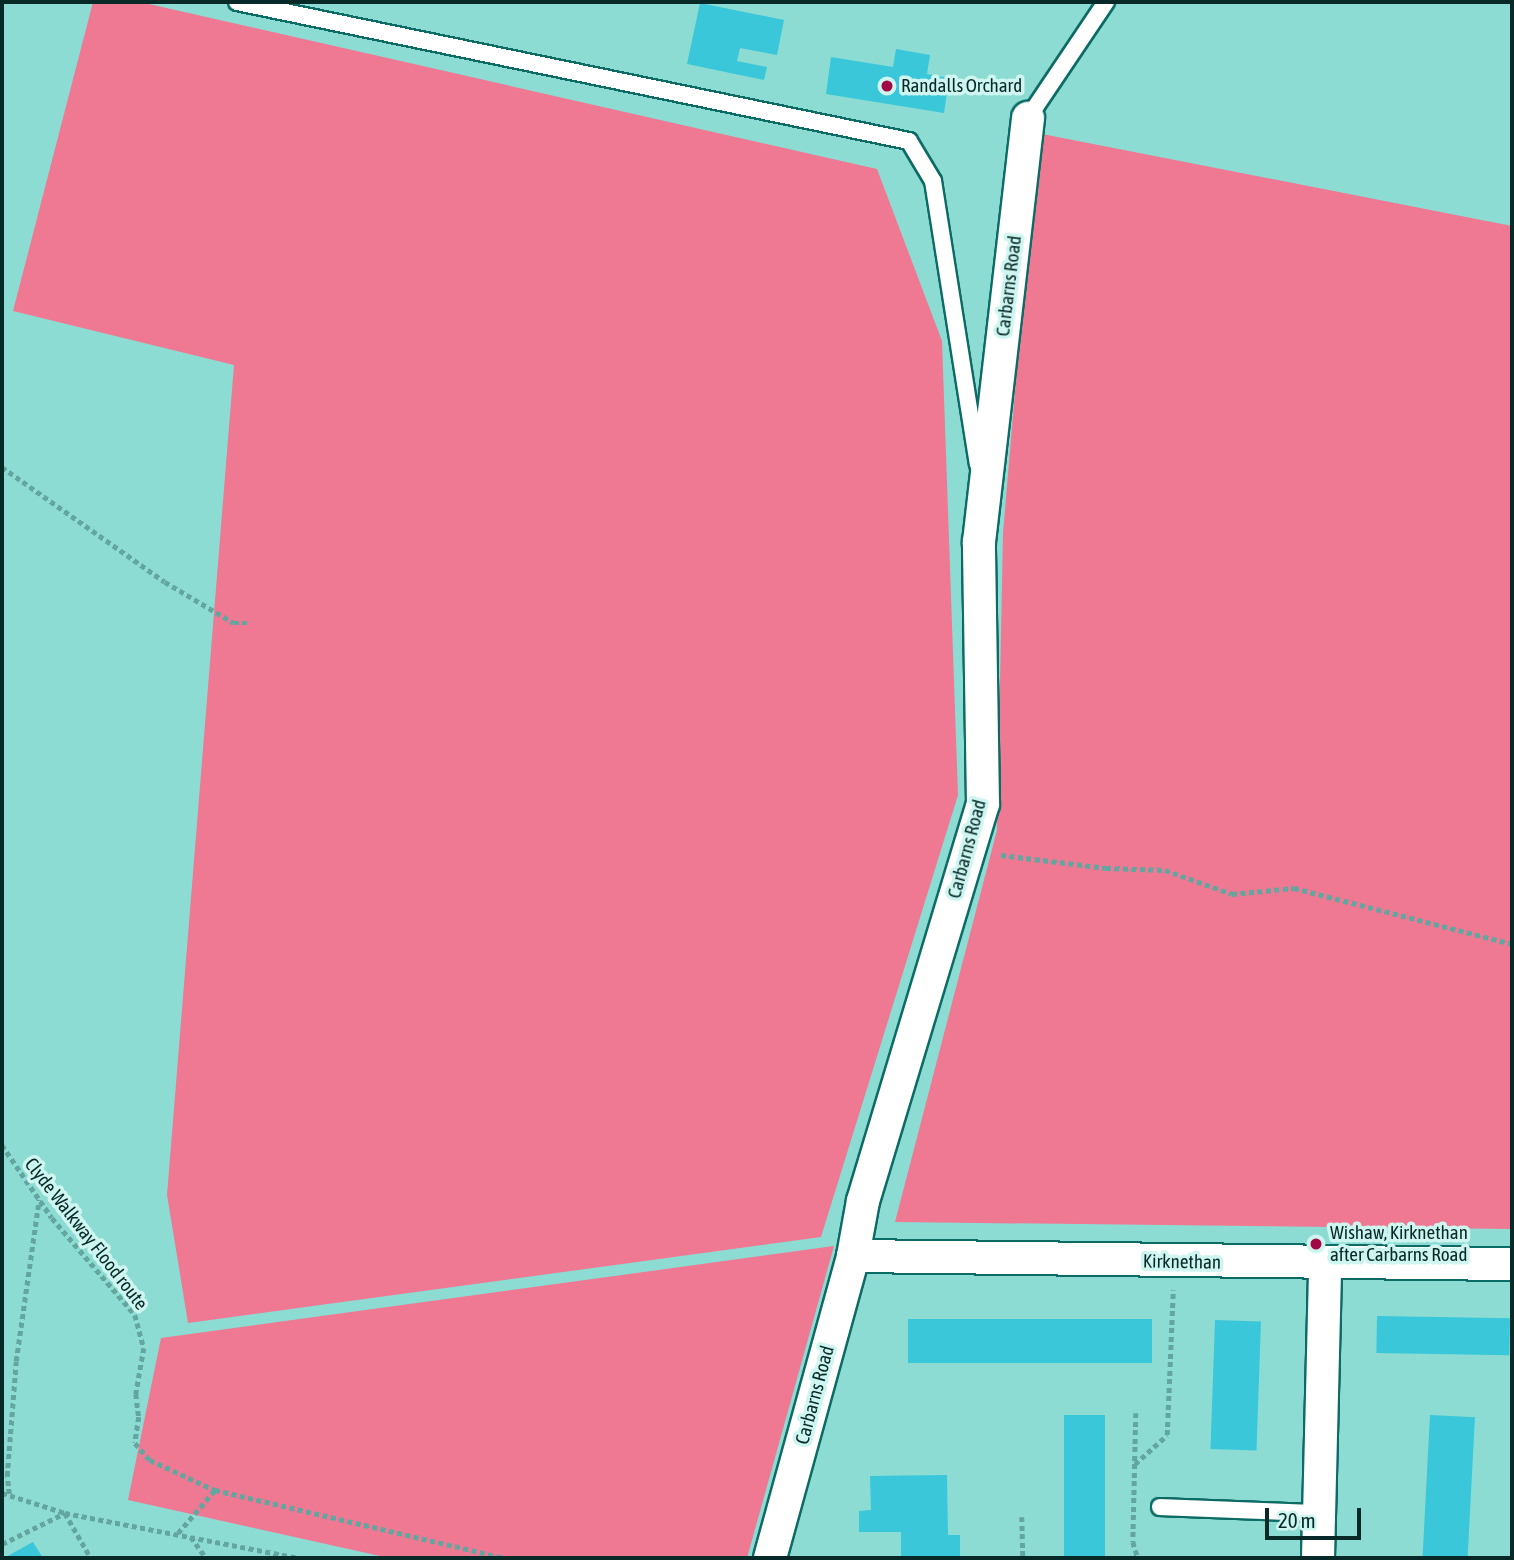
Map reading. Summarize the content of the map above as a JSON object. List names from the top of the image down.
{
  "streets": {
    "street": ["Carbarns Road", "Kirknethan"],
    "path": ["Clyde Walkway Flood route"]
  },
  "crossings": [
    ["Carbarns Road", "Kirknethan"]
  ],
  "places": ["Randalls Orchard", "Wishaw, Kirknethan after Carbarns Road"],
  "scale_bar": "20 m"
}
